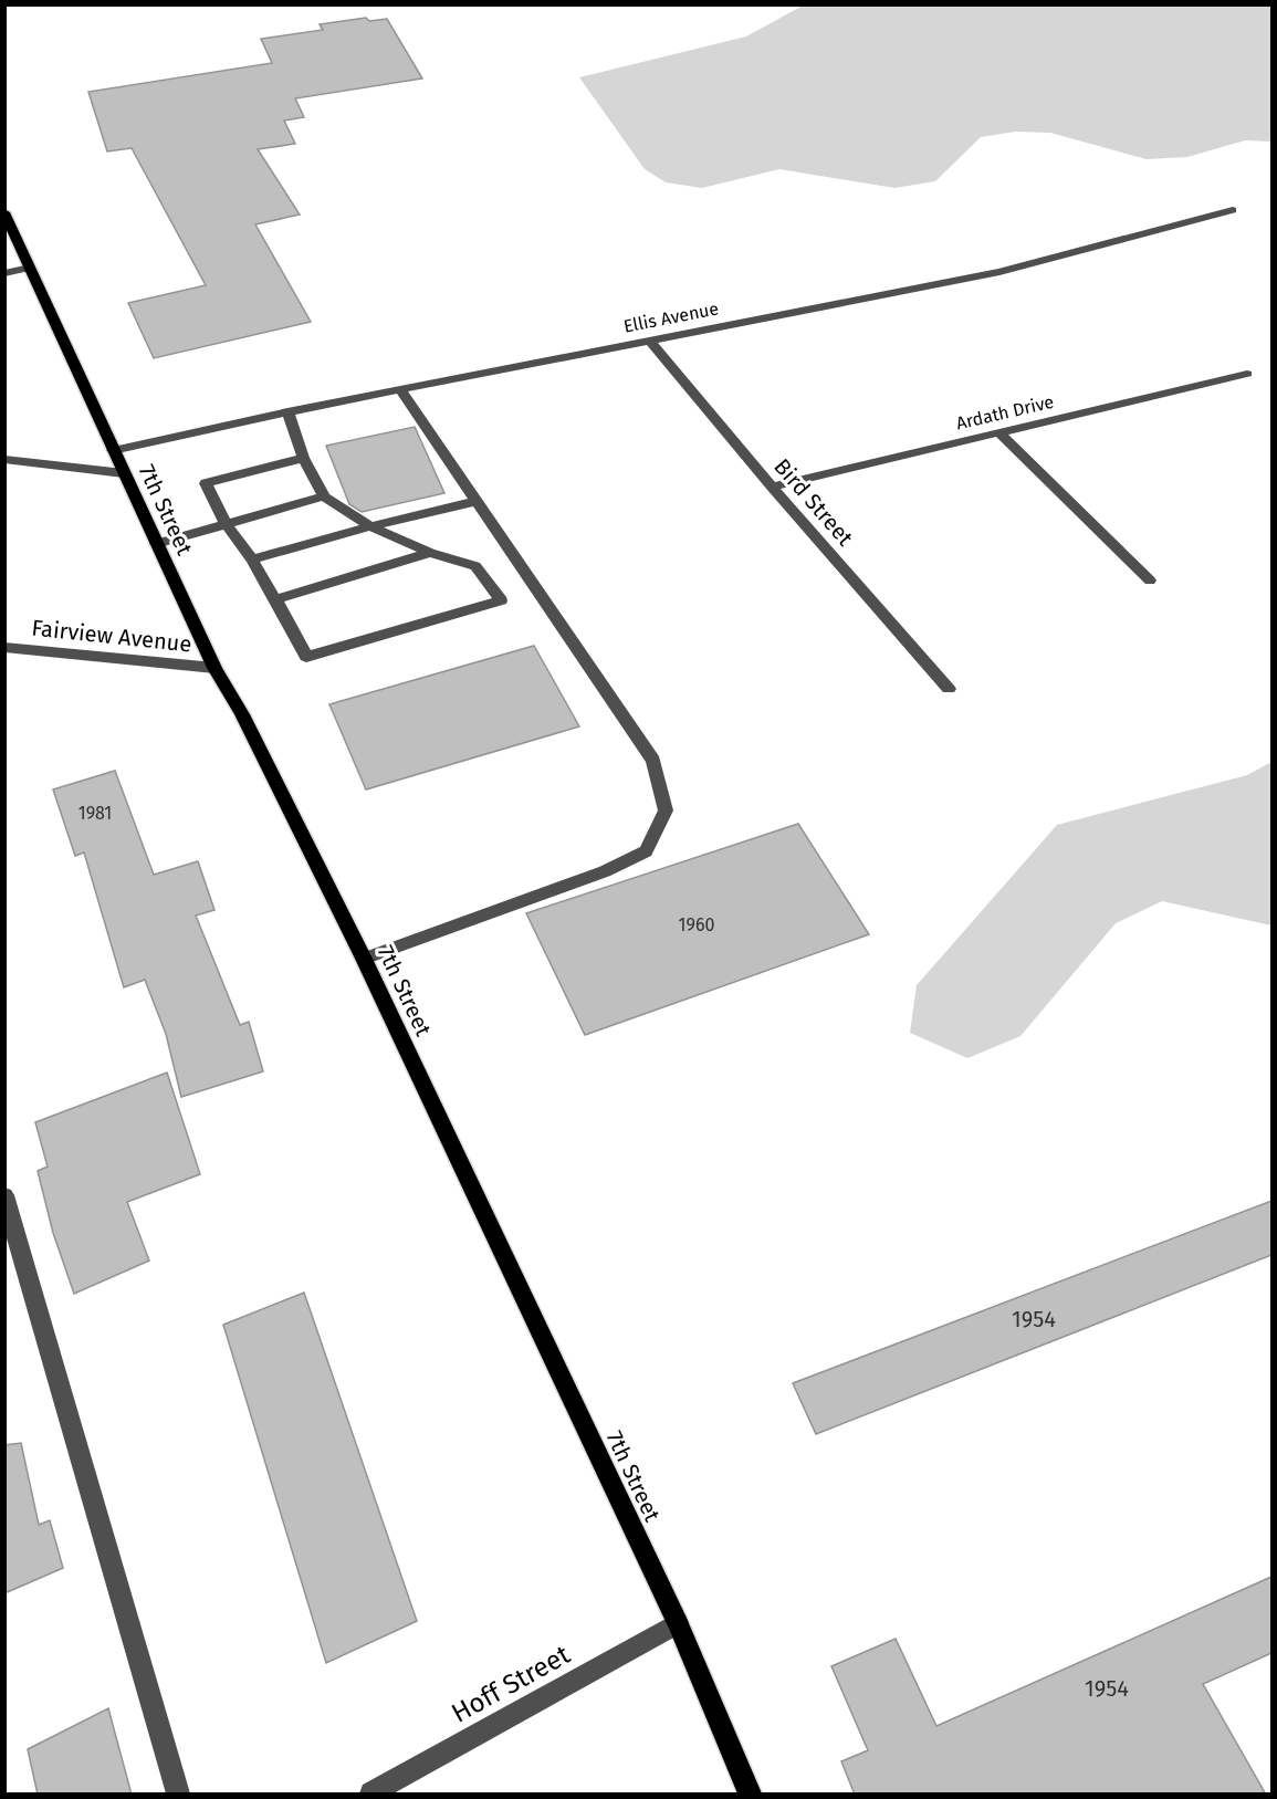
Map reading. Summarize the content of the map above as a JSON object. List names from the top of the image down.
{
  "streets": {
    "main road": ["7th Street"],
    "street": [
      "Ellis Avenue",
      "Ardath Drive",
      "Bird Street",
      "Fairview Avenue",
      "Hoff Street"
    ]
  },
  "crossings": [
    ["Ellis Avenue", "Bird Street"],
    ["Ellis Avenue", "7th Street"],
    ["Ardath Drive", "Bird Street"],
    ["7th Street", "Fairview Avenue"],
    ["7th Street", "Hoff Street"]
  ],
  "house_numbers": [
    "1981",
    "1960",
    "1954",
    "1954"
  ]
}
